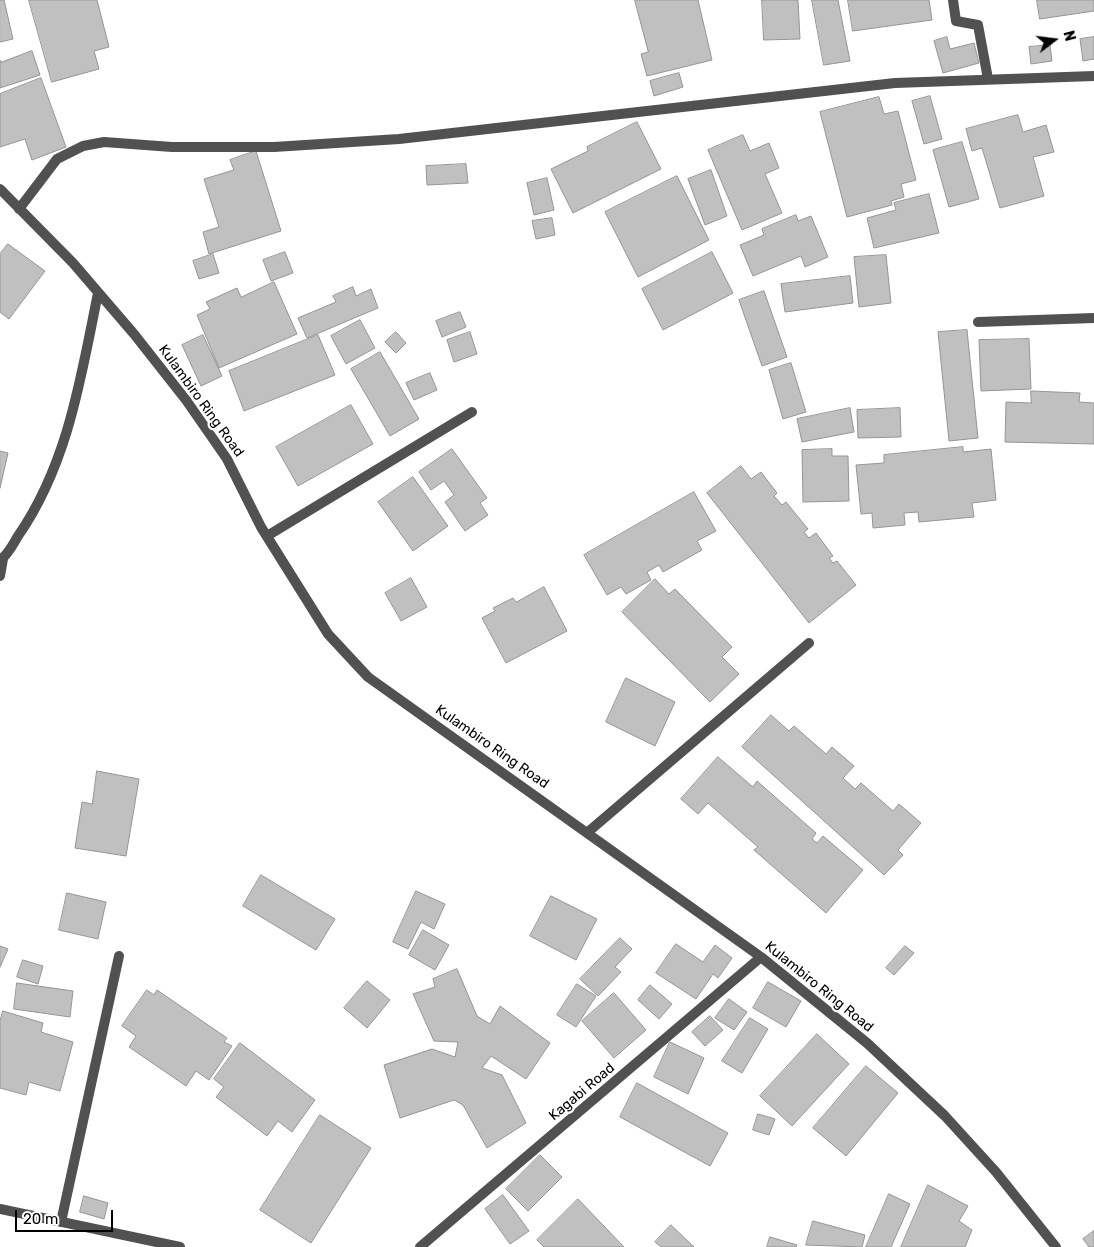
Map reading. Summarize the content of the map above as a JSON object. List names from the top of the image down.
{
  "streets": {
    "street": ["Kulambiro Ring Road", "Kagabi Road"]
  },
  "crossings": [
    ["Kulambiro Ring Road", "Kagabi Road"]
  ],
  "scale_bar": "20 m",
  "north": "right"
}
